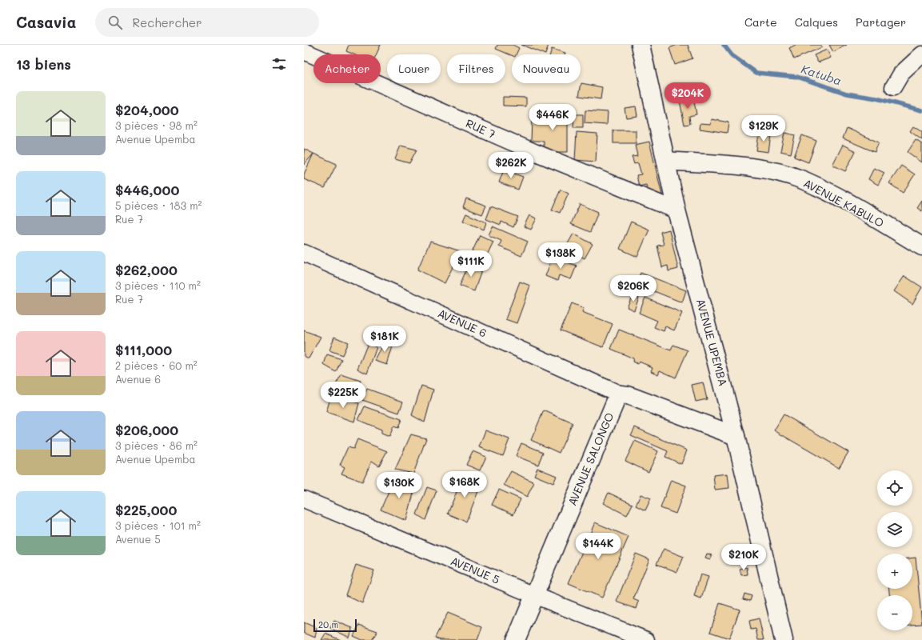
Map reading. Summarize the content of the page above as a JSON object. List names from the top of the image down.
{
  "streets": {
    "street": [
      "RUE 7",
      "AVENUE KABULO",
      "AVENUE 6",
      "AVENUE UPEMBA",
      "AVENUE SALONGO",
      "AVENUE 5"
    ]
  },
  "crossings": [
    ["RUE 7", "AVENUE UPEMBA"],
    ["AVENUE KABULO", "AVENUE UPEMBA"],
    ["AVENUE 6", "AVENUE SALONGO"],
    ["AVENUE SALONGO", "AVENUE 5"]
  ],
  "water": ["Katuba"],
  "scale_bar": "20 m",
  "page": {
    "header": "Casavia",
    "search": "Rechercher",
    "nav": ["Carte", "Calques", "Partager"],
    "heading": "13 biens",
    "chip": [
      "Acheter",
      "Louer",
      "Filtres",
      "Nouveau"
    ],
    "price": [
      "$204K",
      "$446K",
      "$129K",
      "$262K",
      "$138K",
      "$111K",
      "$206K",
      "$181K",
      "$225K",
      "$168K",
      "$130K",
      "$144K",
      "$210K"
    ],
    "list": [
      {
        "name": "$204,000",
        "note": "3 pièces · 98 m² · Avenue Upemba"
      },
      {
        "name": "$446,000",
        "note": "5 pièces · 183 m² · Rue 7"
      },
      {
        "name": "$262,000",
        "note": "3 pièces · 110 m² · Rue 7"
      },
      {
        "name": "$111,000",
        "note": "2 pièces · 60 m² · Avenue 6"
      },
      {
        "name": "$206,000",
        "note": "3 pièces · 86 m² · Avenue Upemba"
      },
      {
        "name": "$225,000",
        "note": "3 pièces · 101 m² · Avenue 5"
      }
    ],
    "map_buttons": ["+", "−"],
    "scale": "20 m"
  }
}
